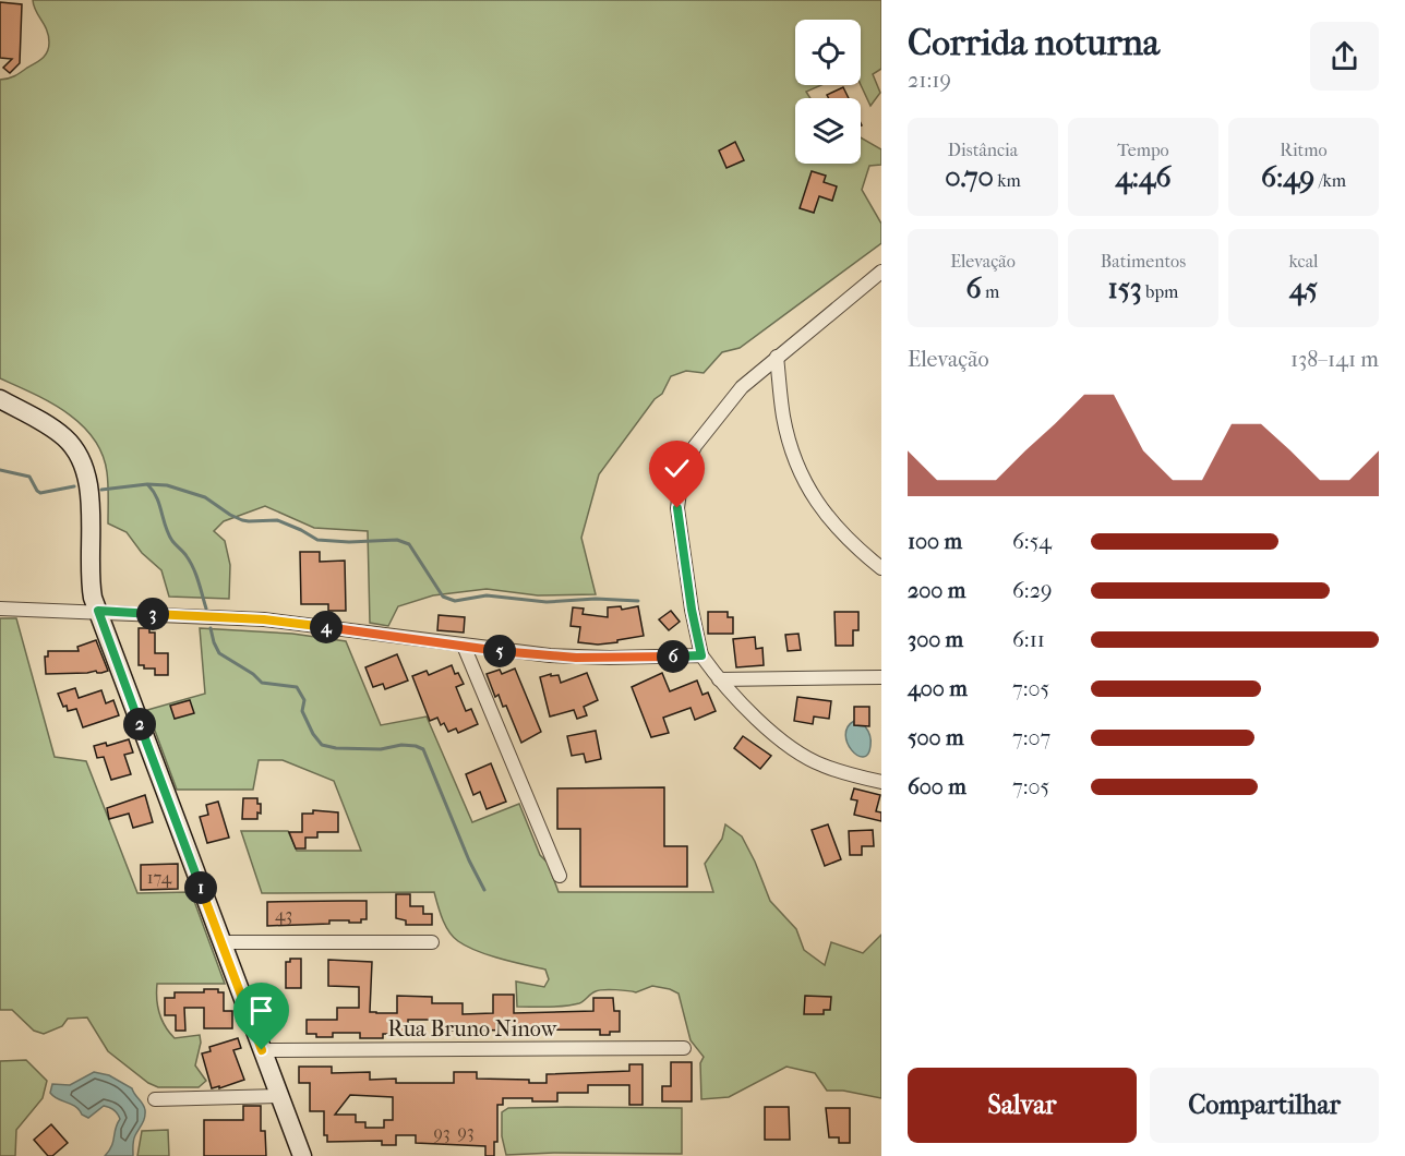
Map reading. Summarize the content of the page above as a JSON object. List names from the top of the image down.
{
  "streets": {
    "street": ["Rua Bruno Ninow"]
  },
  "house_numbers": [
    "174",
    "43",
    "93",
    "93"
  ],
  "page": {
    "heading": ["Corrida noturna", "21:19"],
    "stats": [
      ["Distância", "0.70 km"],
      ["Tempo", "4:46"],
      ["Ritmo", "6:49 /km"],
      ["Elevação", "6 m"],
      ["Batimentos", "153 bpm"],
      ["kcal", "45"]
    ],
    "chart": ["Elevação", "138–141 m"],
    "list": [
      {
        "name": "100 m",
        "note": "6:54"
      },
      {
        "name": "200 m",
        "note": "6:29"
      },
      {
        "name": "300 m",
        "note": "6:11"
      },
      {
        "name": "400 m",
        "note": "7:05"
      },
      {
        "name": "500 m",
        "note": "7:07"
      },
      {
        "name": "600 m",
        "note": "7:05"
      }
    ],
    "pins": [
      "3",
      "4",
      "5",
      "6",
      "2",
      "1"
    ],
    "buttons": ["Salvar", "Compartilhar"]
  }
}
